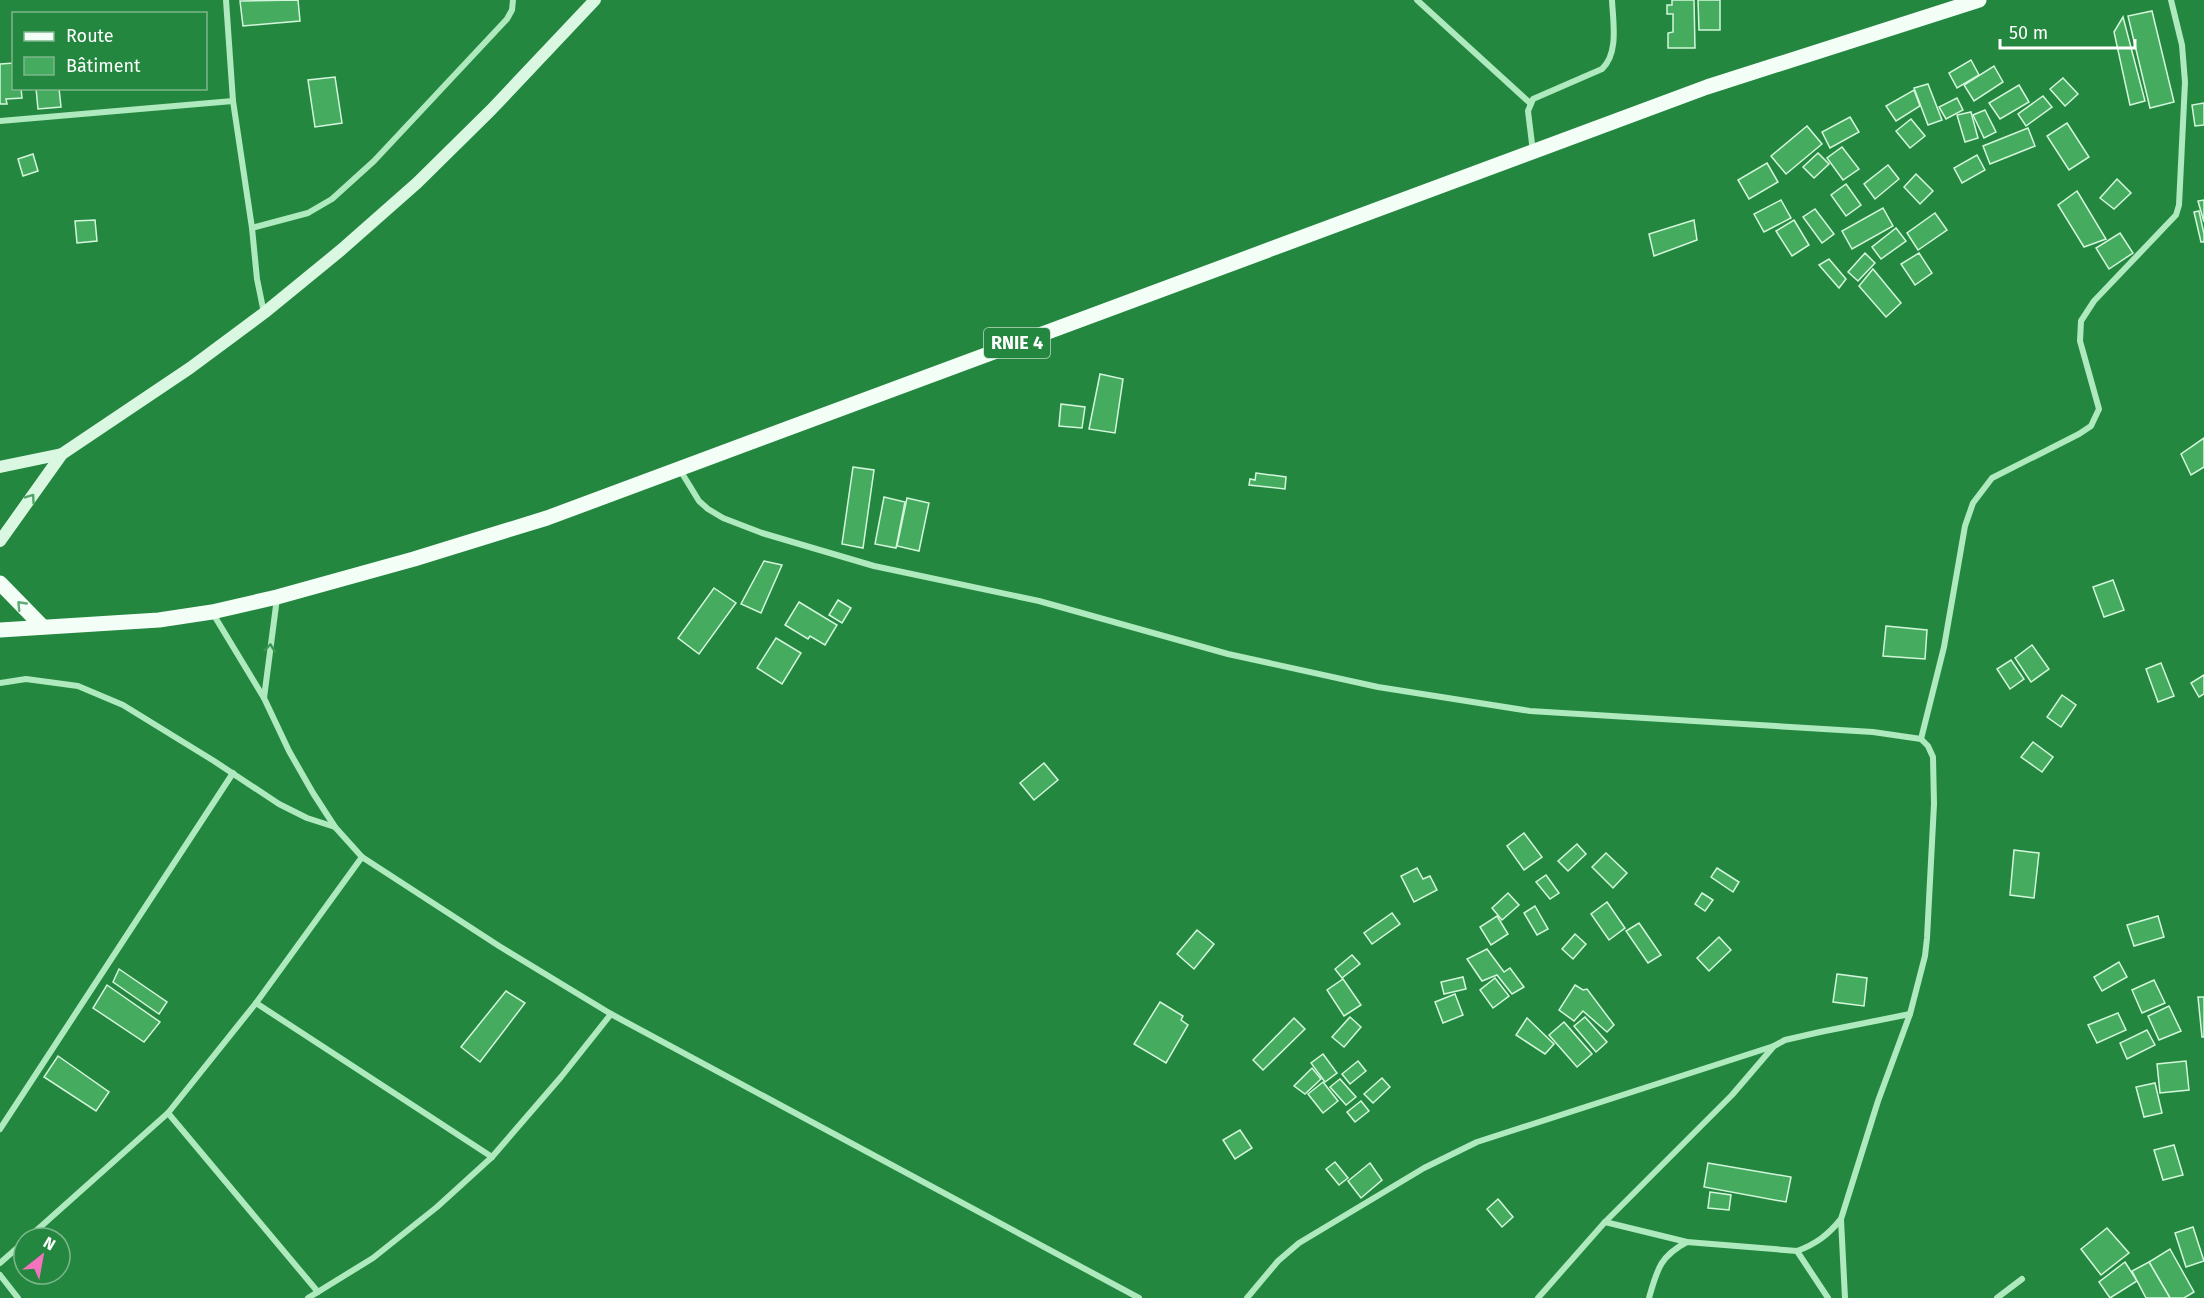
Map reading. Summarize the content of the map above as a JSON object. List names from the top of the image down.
{
  "streets": {
    "main road": ["RNIE 4"]
  },
  "legend": ["Route", "Bâtiment"],
  "scale_bar": "50 m",
  "north": "top right"
}
